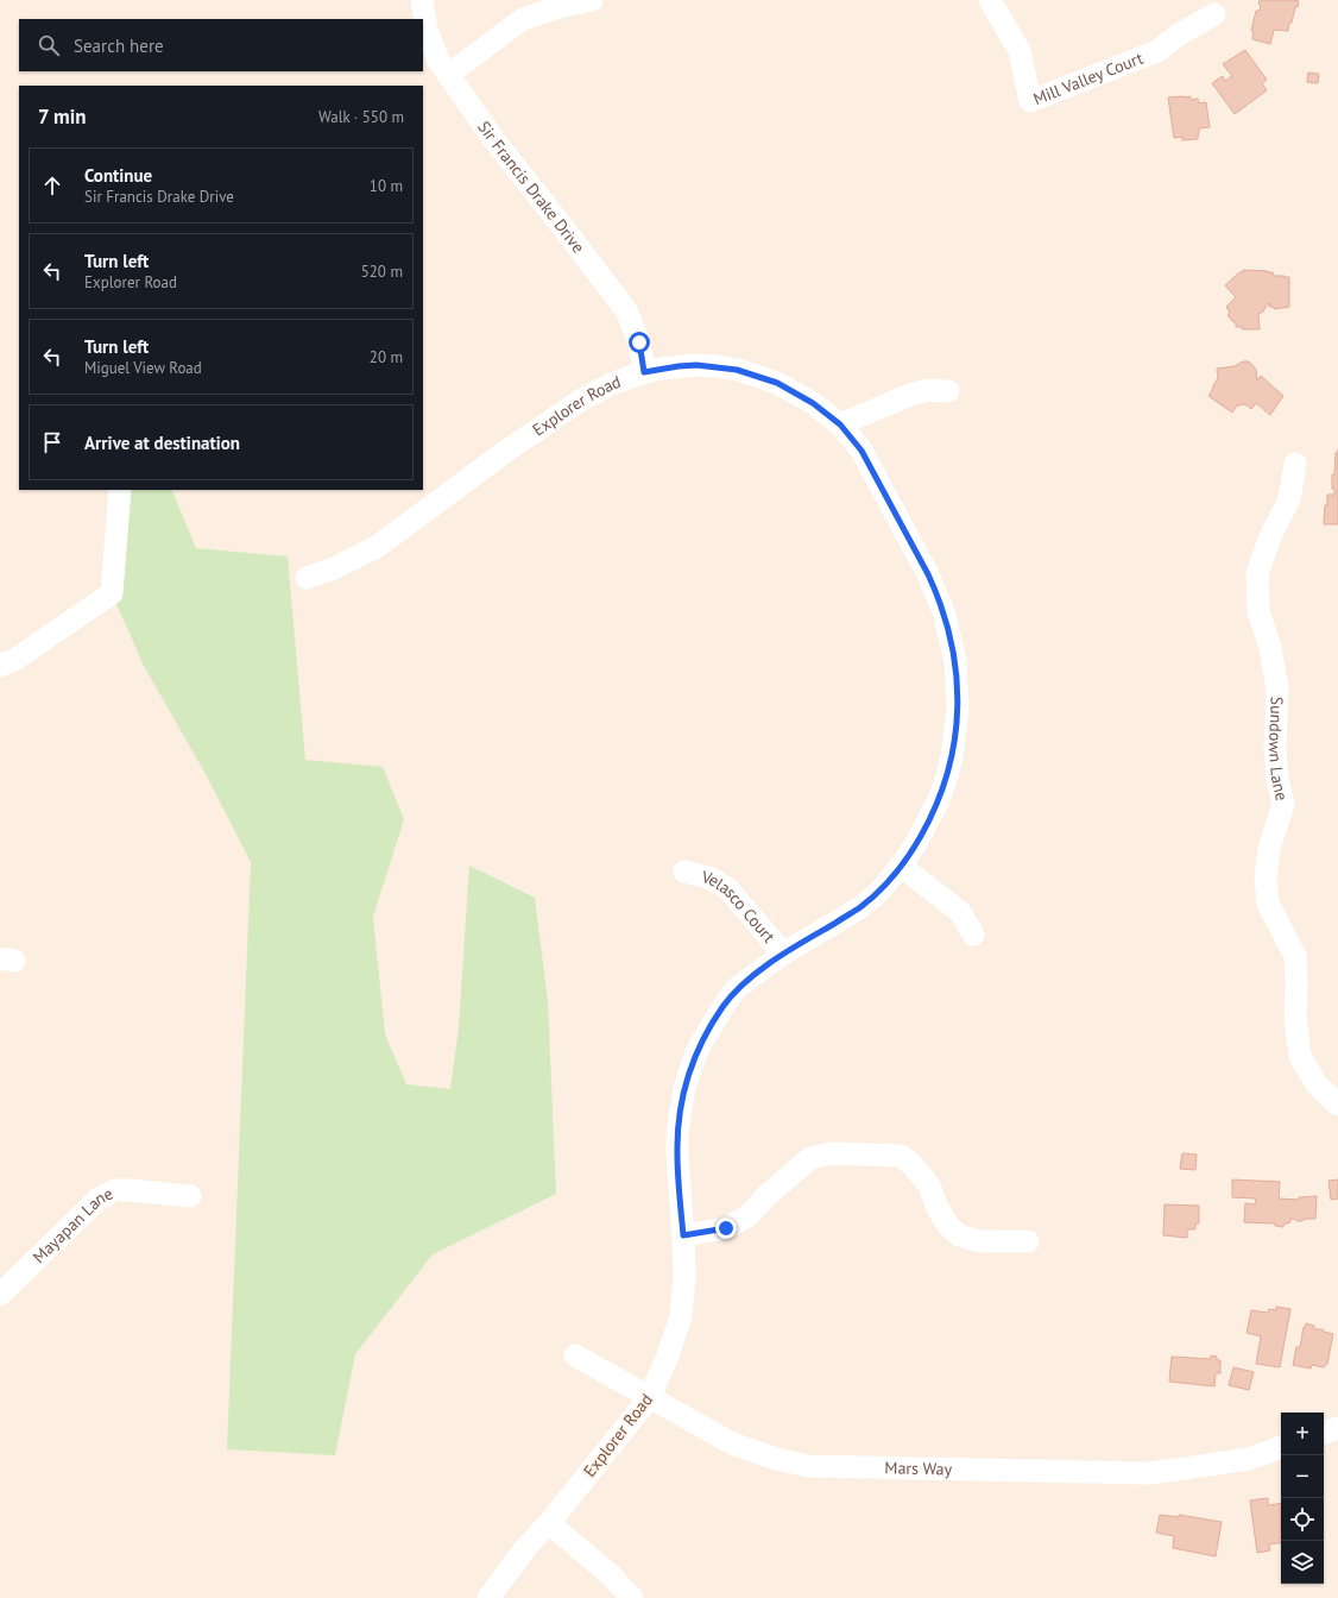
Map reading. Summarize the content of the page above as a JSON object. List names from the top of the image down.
{
  "streets": {
    "street": [
      "Mill Valley Court",
      "Sir Francis Drake Drive",
      "Explorer Road",
      "Sundown Lane",
      "Velasco Court",
      "Mayapan Lane",
      "Mars Way"
    ]
  },
  "crossings": [
    ["Sir Francis Drake Drive", "Explorer Road"],
    ["Explorer Road", "Velasco Court"],
    ["Explorer Road", "Mars Way"]
  ],
  "page": {
    "search": "Search here",
    "heading": ["7 min", "Walk · 550 m"],
    "list": [
      ["Continue", "Sir Francis Drake Drive", "10 m"],
      ["Turn left", "Explorer Road", "520 m"],
      ["Turn left", "Miguel View Road", "20 m"],
      "Arrive at destination"
    ],
    "map_buttons": ["+", "−"]
  }
}
